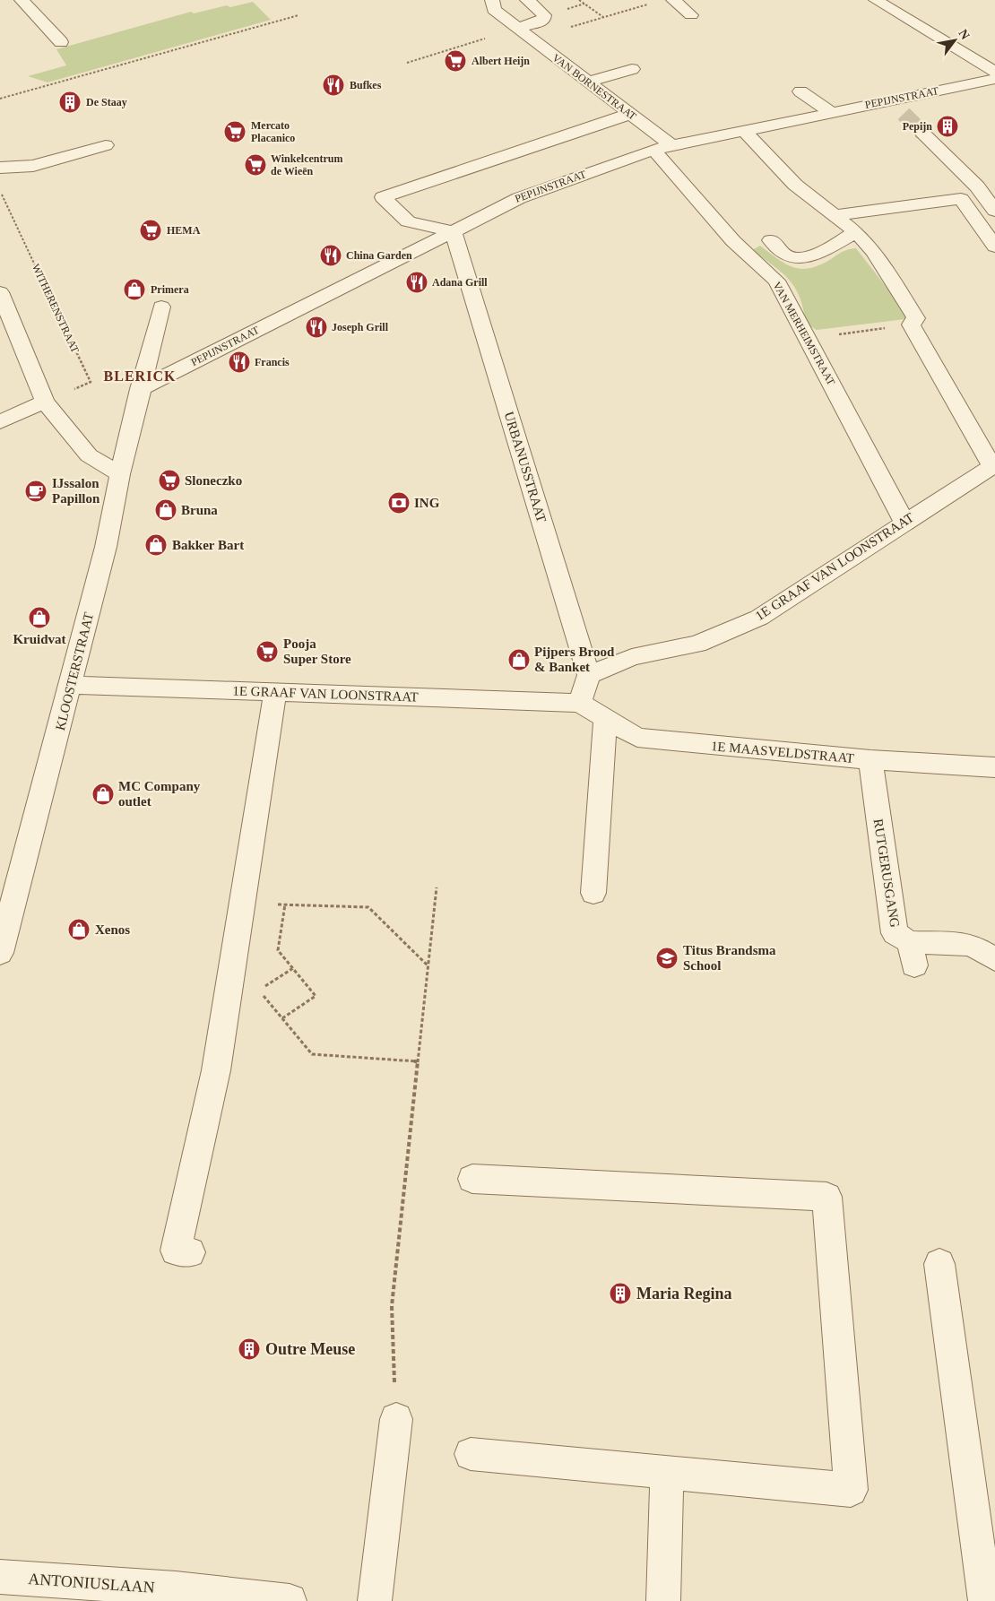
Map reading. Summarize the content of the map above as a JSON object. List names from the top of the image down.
{
  "streets": {
    "street": [
      "VAN BORNESTRAAT",
      "PEPIJNSTRAAT",
      "VAN MERHEIMSTRAAT",
      "URBANUSSTRAAT",
      "1E GRAAF VAN LOONSTRAAT",
      "KLOOSTERSTRAAT",
      "1E MAASVELDSTRAAT",
      "RUTGERUSGANG",
      "ANTONIUSLAAN"
    ],
    "path": ["WITHERENSTRAAT"]
  },
  "crossings": [
    ["VAN BORNESTRAAT", "PEPIJNSTRAAT"],
    ["VAN BORNESTRAAT", "VAN MERHEIMSTRAAT"],
    ["PEPIJNSTRAAT", "VAN MERHEIMSTRAAT"],
    ["PEPIJNSTRAAT", "URBANUSSTRAAT"],
    ["PEPIJNSTRAAT", "KLOOSTERSTRAAT"],
    ["VAN MERHEIMSTRAAT", "1E GRAAF VAN LOONSTRAAT"],
    ["URBANUSSTRAAT", "1E GRAAF VAN LOONSTRAAT"],
    ["1E GRAAF VAN LOONSTRAAT", "KLOOSTERSTRAAT"],
    ["1E GRAAF VAN LOONSTRAAT", "1E MAASVELDSTRAAT"],
    ["1E MAASVELDSTRAAT", "RUTGERUSGANG"]
  ],
  "districts": ["BLERICK"],
  "places": {
    "supermarket": [
      "Albert Heijn",
      "Mercato Placanico",
      "Winkelcentrum de Wieën",
      "HEMA",
      "Sloneczko",
      "Pooja Super Store"
    ],
    "restaurant": [
      "Bufkes",
      "China Garden",
      "Adana Grill",
      "Joseph Grill",
      "Francis"
    ],
    "building": [
      "De Staay",
      "Pepijn",
      "Maria Regina",
      "Outre Meuse"
    ],
    "shop": [
      "Primera",
      "Bruna",
      "Bakker Bart",
      "Kruidvat",
      "Pijpers Brood & Banket",
      "MC Company outlet",
      "Xenos"
    ],
    "cafe": ["IJssalon Papillon"],
    "bank": ["ING"],
    "school or university": ["Titus Brandsma School"]
  },
  "north": "top right"
}
